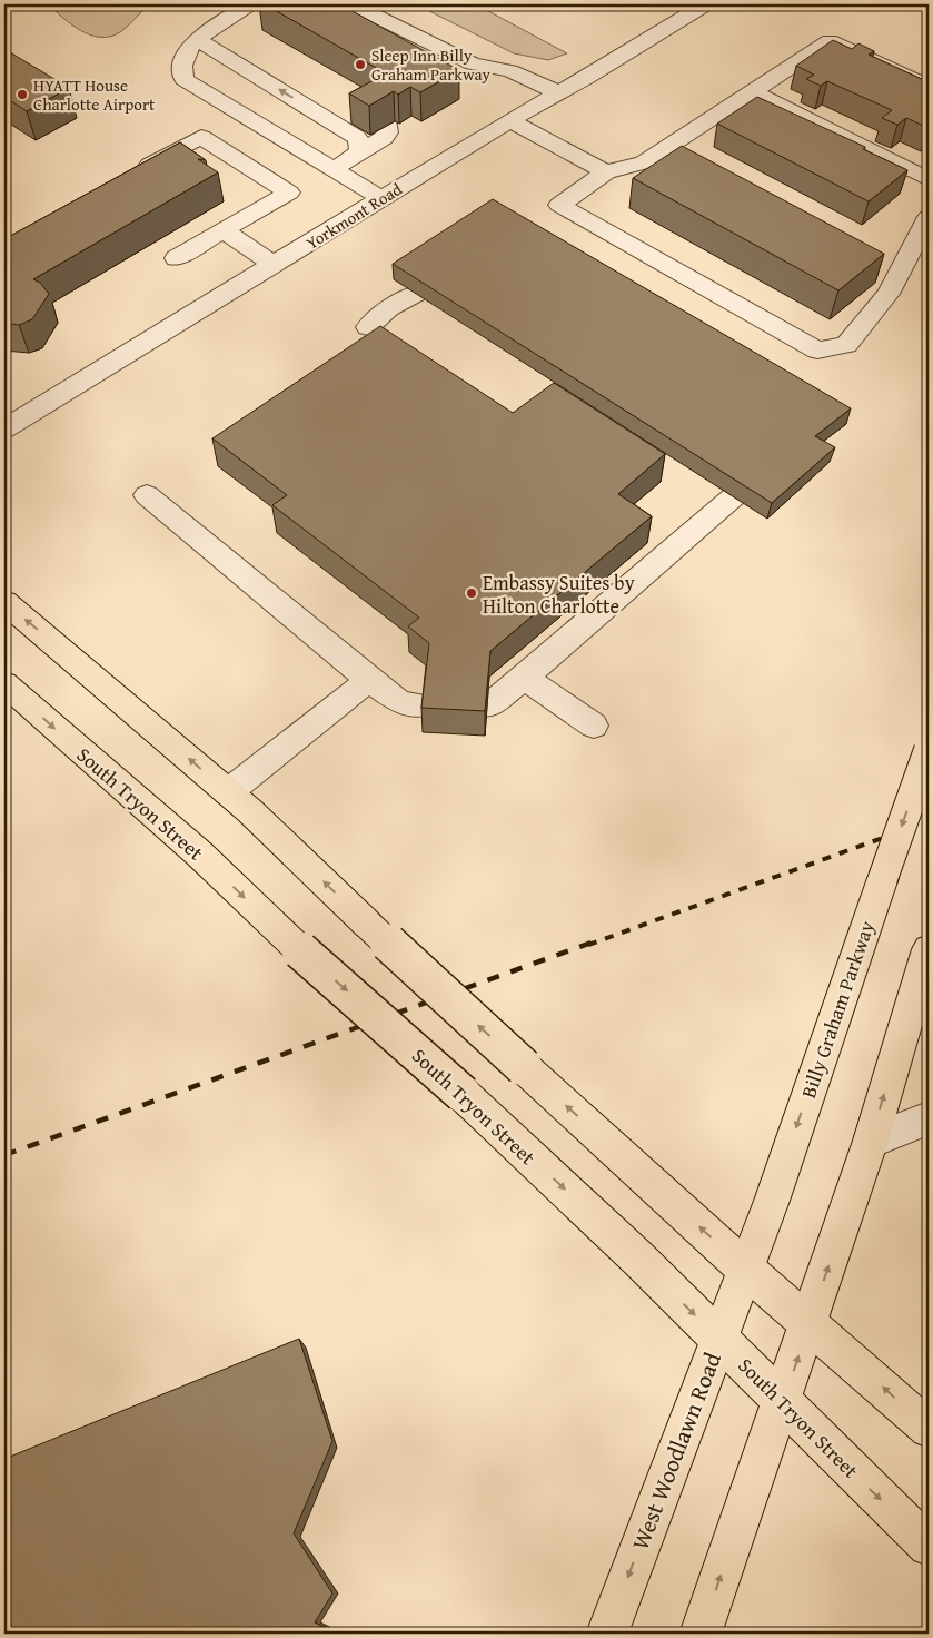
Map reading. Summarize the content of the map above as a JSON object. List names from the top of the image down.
{
  "streets": {
    "main road": ["South Tryon Street", "Billy Graham Parkway", "West Woodlawn Road"],
    "street": ["Yorkmont Road"]
  },
  "crossings": [
    ["South Tryon Street", "West Woodlawn Road"],
    ["Billy Graham Parkway", "West Woodlawn Road"]
  ],
  "places": ["Sleep Inn Billy Graham Parkway", "HYATT House Charlotte Airport", "Embassy Suites by Hilton Charlotte"]
}
